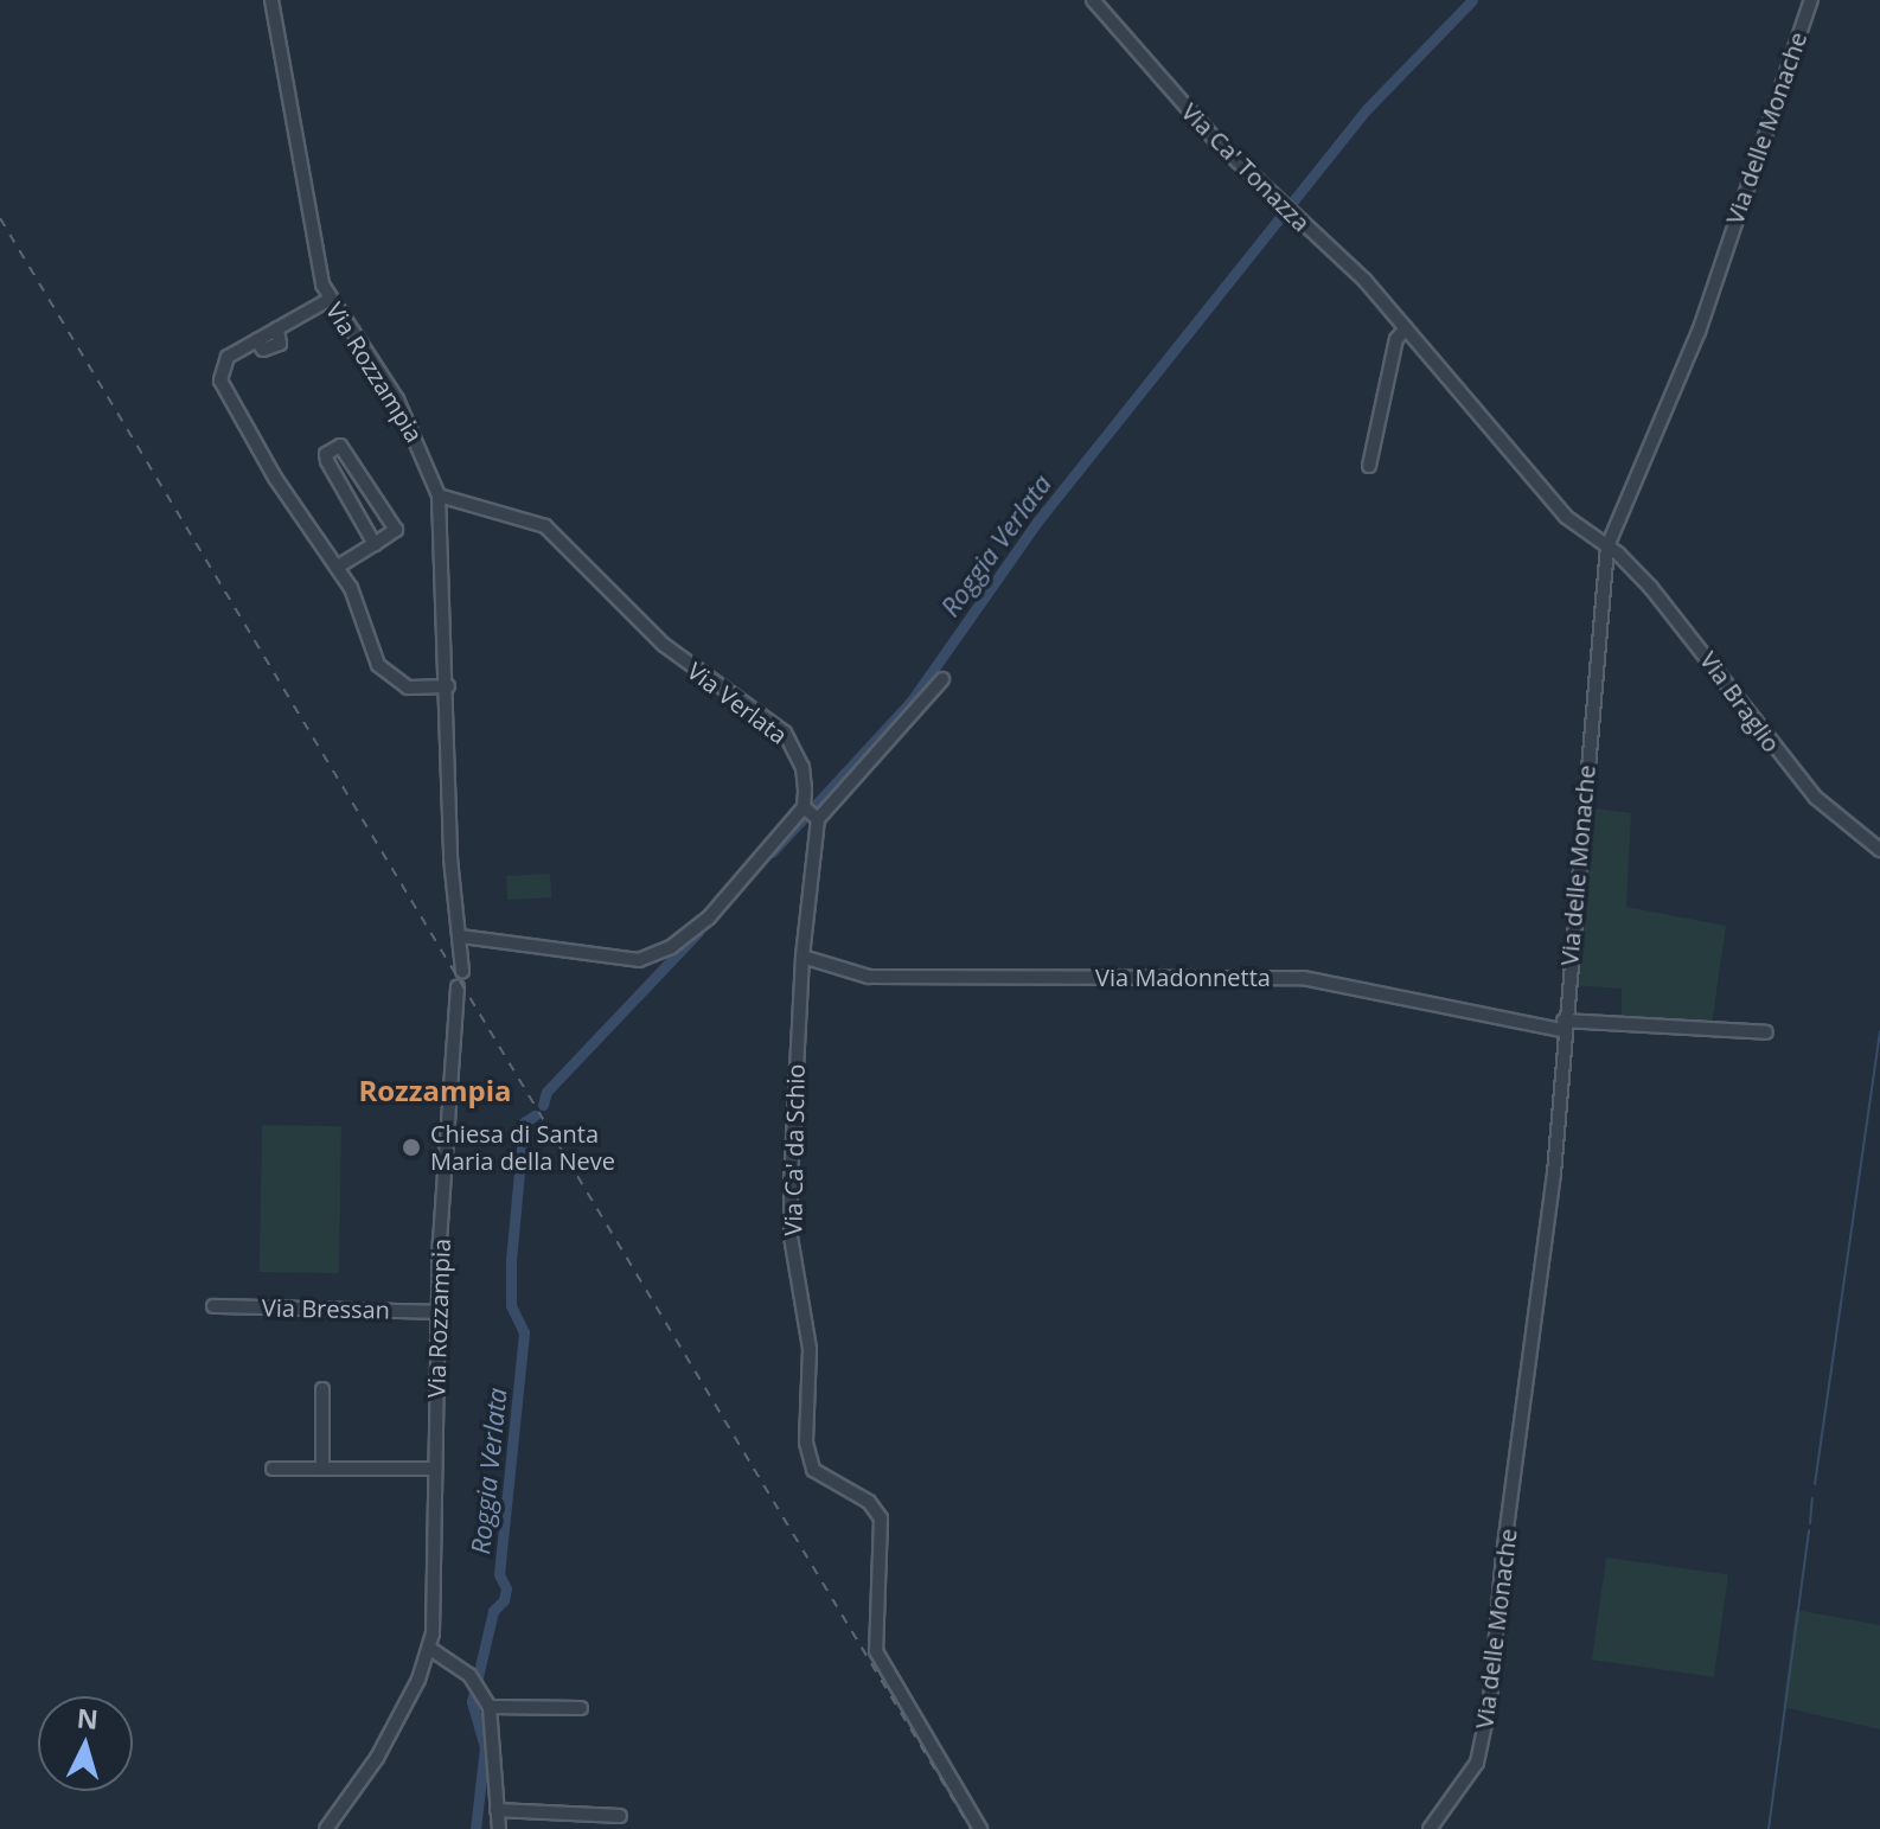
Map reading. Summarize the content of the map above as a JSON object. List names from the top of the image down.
{
  "streets": {
    "street": [
      "Via delle Monache",
      "Via Ca' Tonazza",
      "Via Rozzampia",
      "Via Braglio",
      "Via Verlata",
      "Via Madonnetta",
      "Via Ca' da Schio",
      "Via Bressan"
    ]
  },
  "crossings": [
    ["Via delle Monache", "Via Ca' Tonazza"],
    ["Via delle Monache", "Via Braglio"],
    ["Via delle Monache", "Via Madonnetta"],
    ["Via Ca' Tonazza", "Via Braglio"],
    ["Via Rozzampia", "Via Verlata"],
    ["Via Rozzampia", "Via Bressan"],
    ["Via Verlata", "Via Ca' da Schio"],
    ["Via Madonnetta", "Via Ca' da Schio"]
  ],
  "districts": ["Rozzampia"],
  "water": ["Roggia Verlata"],
  "places": ["Chiesa di Santa Maria della Neve"],
  "north": "top"
}
